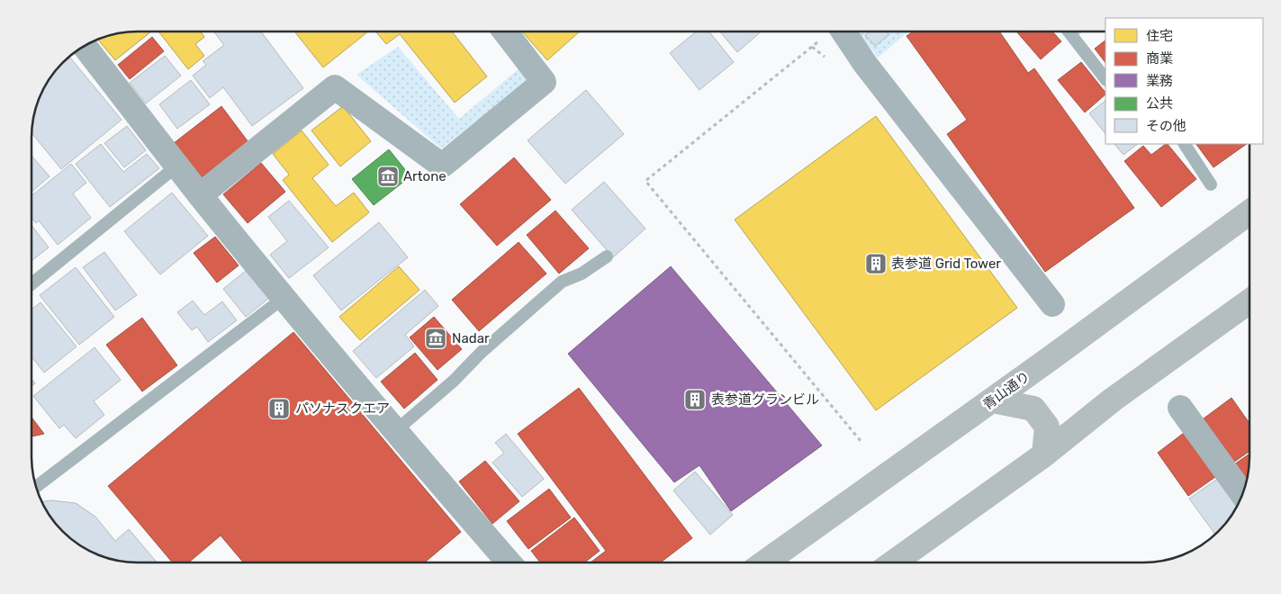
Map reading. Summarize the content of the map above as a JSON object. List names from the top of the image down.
{
  "streets": {
    "highway": ["青山通り"]
  },
  "places": {
    "museum": ["Artone", "Nadar"],
    "building": ["表参道 Grid Tower", "表参道グランビル", "パソナスクエア"]
  },
  "legend": [
    "住宅",
    "商業",
    "業務",
    "公共",
    "その他"
  ]
}
